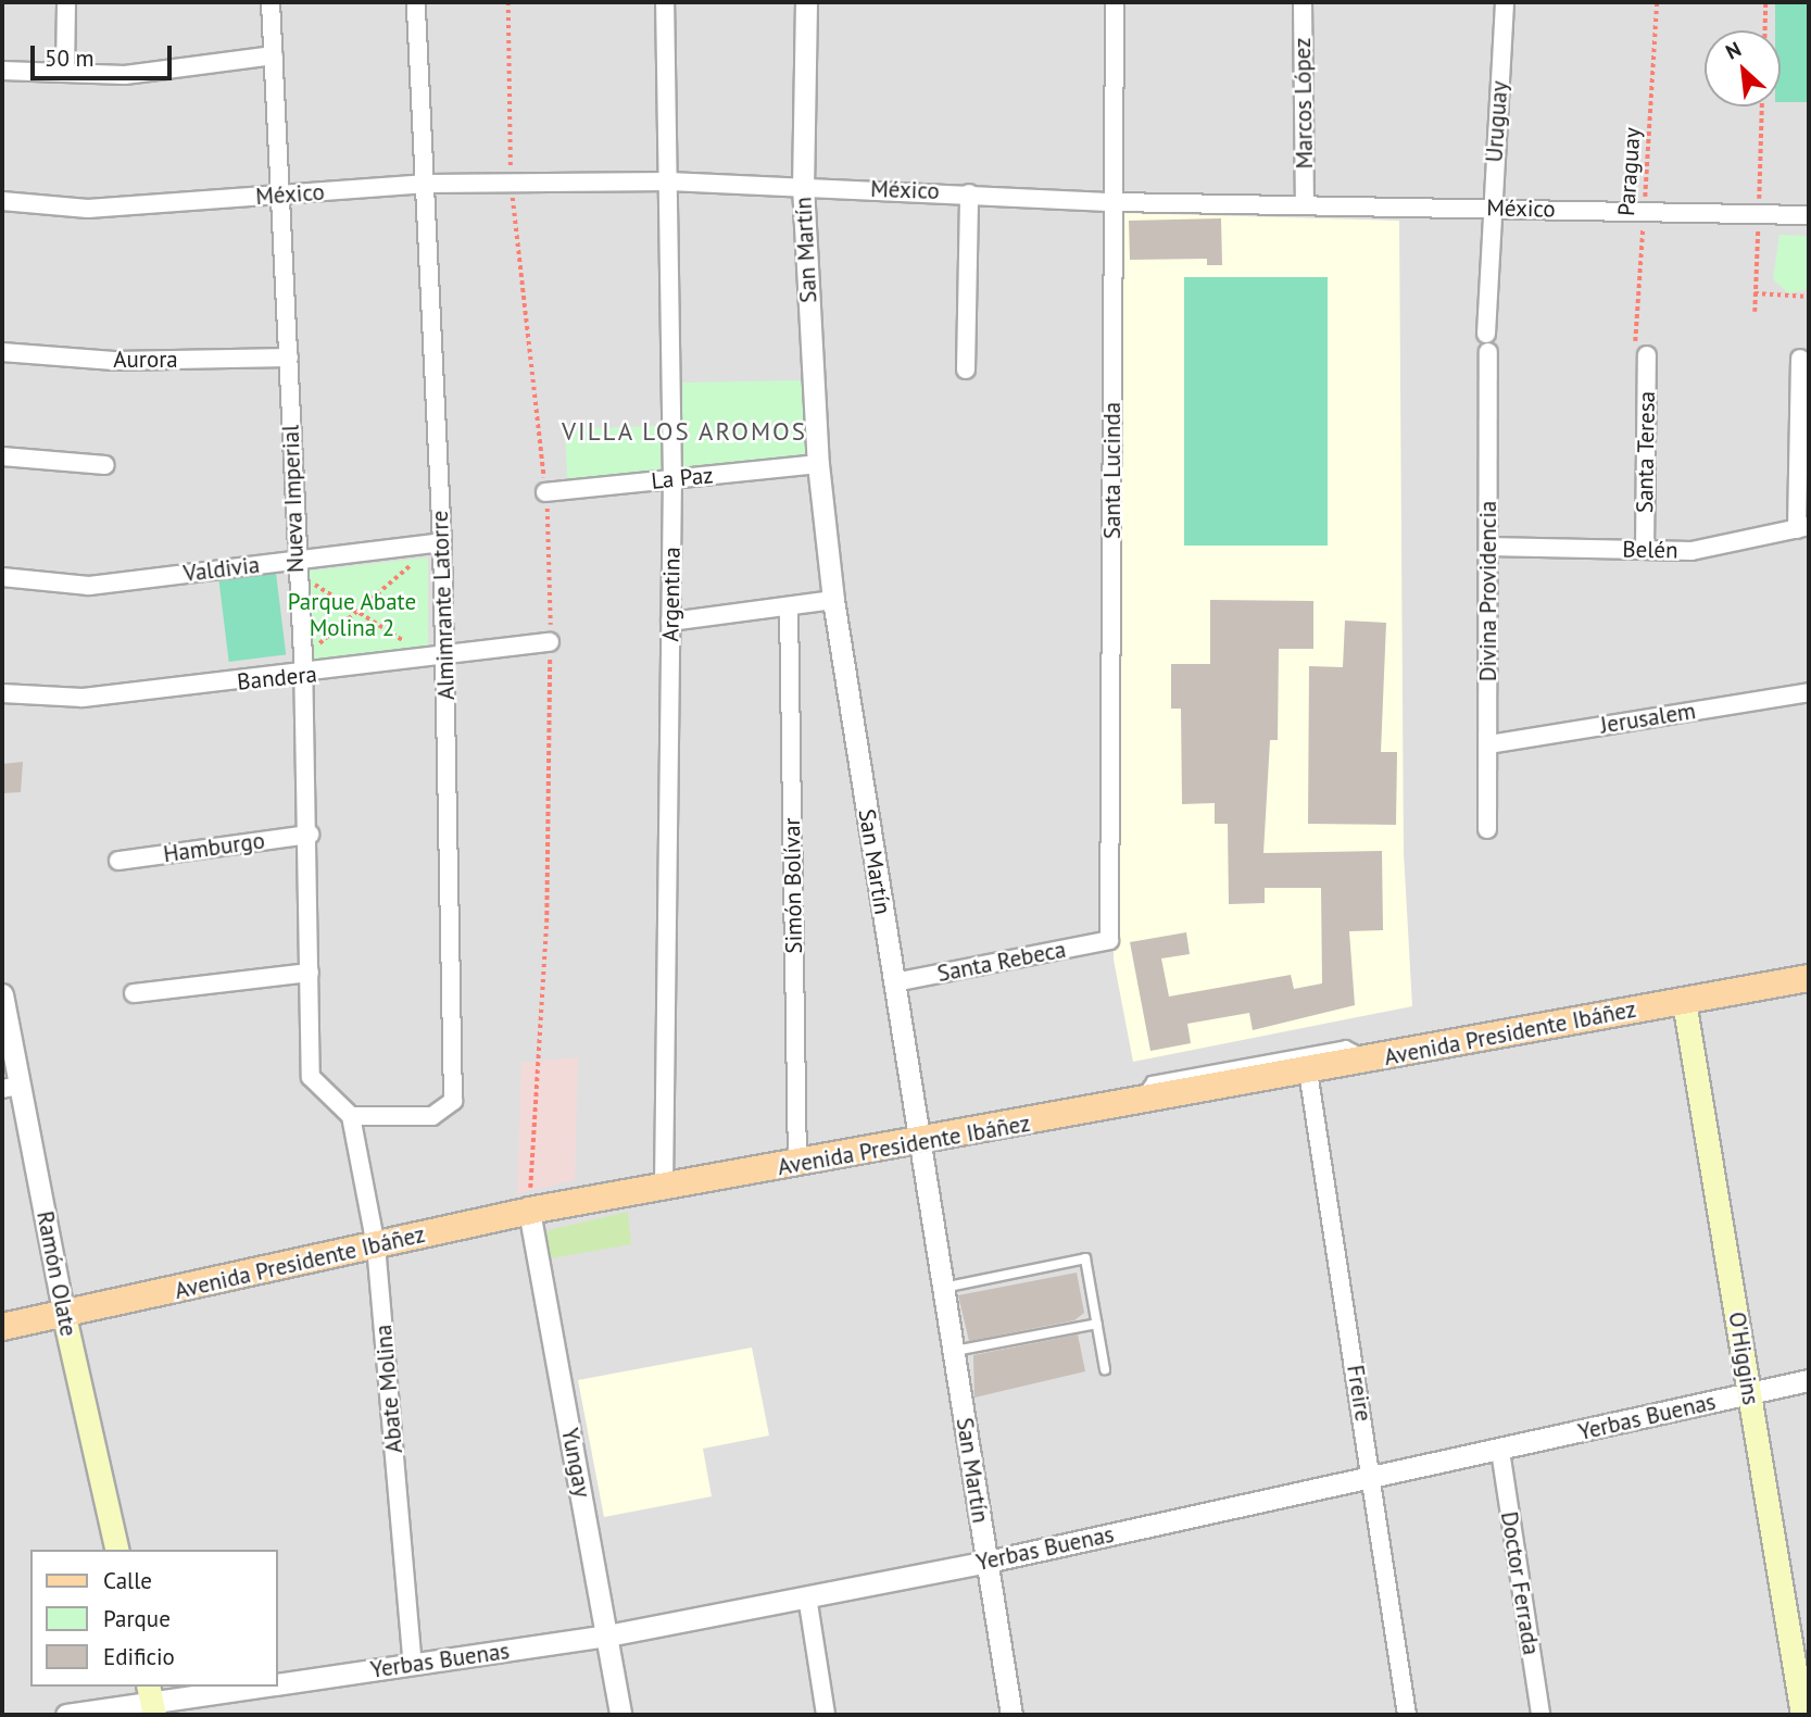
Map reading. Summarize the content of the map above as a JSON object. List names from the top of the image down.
{
  "streets": {
    "main road": ["Avenida Presidente Ibáñez", "Ramón Olate", "O'Higgins"],
    "street": [
      "Marcos López",
      "Uruguay",
      "México",
      "San Martín",
      "Aurora",
      "Santa Teresa",
      "Santa Lucinda",
      "La Paz",
      "Nueva Imperial",
      "Belén",
      "Valdivia",
      "Divina Providencia",
      "Argentina",
      "Almimrante Latorre",
      "Bandera",
      "Jerusalem",
      "Hamburgo",
      "Simón Bolívar",
      "Santa Rebeca",
      "Abate Molina",
      "Freire",
      "Yerbas Buenas",
      "Yungay",
      "Doctor Ferrada"
    ],
    "path": ["Paraguay"]
  },
  "crossings": [
    ["Marcos López", "México"],
    ["Uruguay", "México"],
    ["Paraguay", "México"],
    ["Paraguay", "Santa Teresa"],
    ["México", "San Martín"],
    ["México", "Santa Lucinda"],
    ["México", "Nueva Imperial"],
    ["México", "Argentina"],
    ["México", "Almimrante Latorre"],
    ["San Martín", "La Paz"],
    ["San Martín", "Santa Rebeca"],
    ["San Martín", "Avenida Presidente Ibáñez"],
    ["San Martín", "Yerbas Buenas"],
    ["Aurora", "Nueva Imperial"],
    ["Santa Teresa", "Belén"],
    ["Santa Lucinda", "Santa Rebeca"],
    ["La Paz", "Argentina"],
    ["Nueva Imperial", "Valdivia"],
    ["Nueva Imperial", "Almimrante Latorre"],
    ["Nueva Imperial", "Bandera"],
    ["Nueva Imperial", "Hamburgo"],
    ["Nueva Imperial", "Abate Molina"],
    ["Belén", "Divina Providencia"],
    ["Valdivia", "Almimrante Latorre"],
    ["Divina Providencia", "Jerusalem"],
    ["Argentina", "Avenida Presidente Ibáñez"],
    ["Almimrante Latorre", "Bandera"],
    ["Almimrante Latorre", "Abate Molina"],
    ["Simón Bolívar", "Avenida Presidente Ibáñez"],
    ["Avenida Presidente Ibáñez", "Ramón Olate"],
    ["Avenida Presidente Ibáñez", "O'Higgins"],
    ["Avenida Presidente Ibáñez", "Abate Molina"],
    ["Avenida Presidente Ibáñez", "Freire"],
    ["Avenida Presidente Ibáñez", "Yungay"],
    ["O'Higgins", "Yerbas Buenas"],
    ["Abate Molina", "Yerbas Buenas"],
    ["Freire", "Yerbas Buenas"],
    ["Yerbas Buenas", "Yungay"],
    ["Yerbas Buenas", "Doctor Ferrada"]
  ],
  "districts": ["VILLA LOS AROMOS"],
  "parks": ["Parque Abate Molina 2"],
  "legend": ["Calle", "Parque", "Edificio"],
  "scale_bar": "50 m",
  "north": "top left"
}
